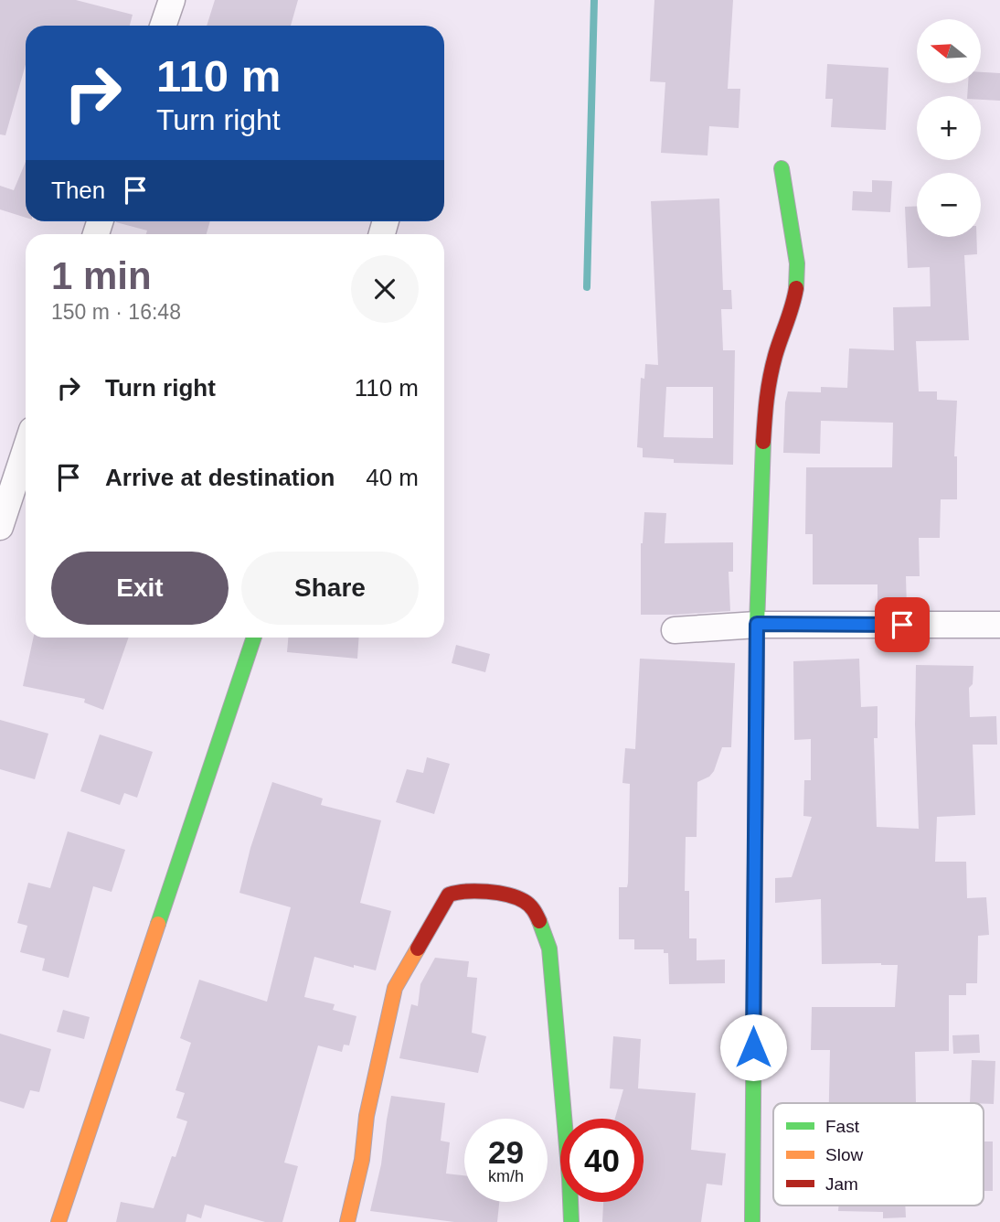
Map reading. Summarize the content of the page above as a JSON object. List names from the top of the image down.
{
  "legend": ["Fast", "Slow", "Jam"],
  "north": "left",
  "page": {
    "map_buttons": ["+", "−"],
    "turn": ["110 m", "Turn right"],
    "then": "Then",
    "heading": ["1 min", "150 m · 16:48"],
    "list": [
      {
        "name": "Turn right",
        "value": "110 m"
      },
      {
        "name": "Arrive at destination",
        "value": "40 m"
      }
    ],
    "buttons": ["Exit", "Share"],
    "speed": "29 km/h",
    "limit": "40"
  }
}
